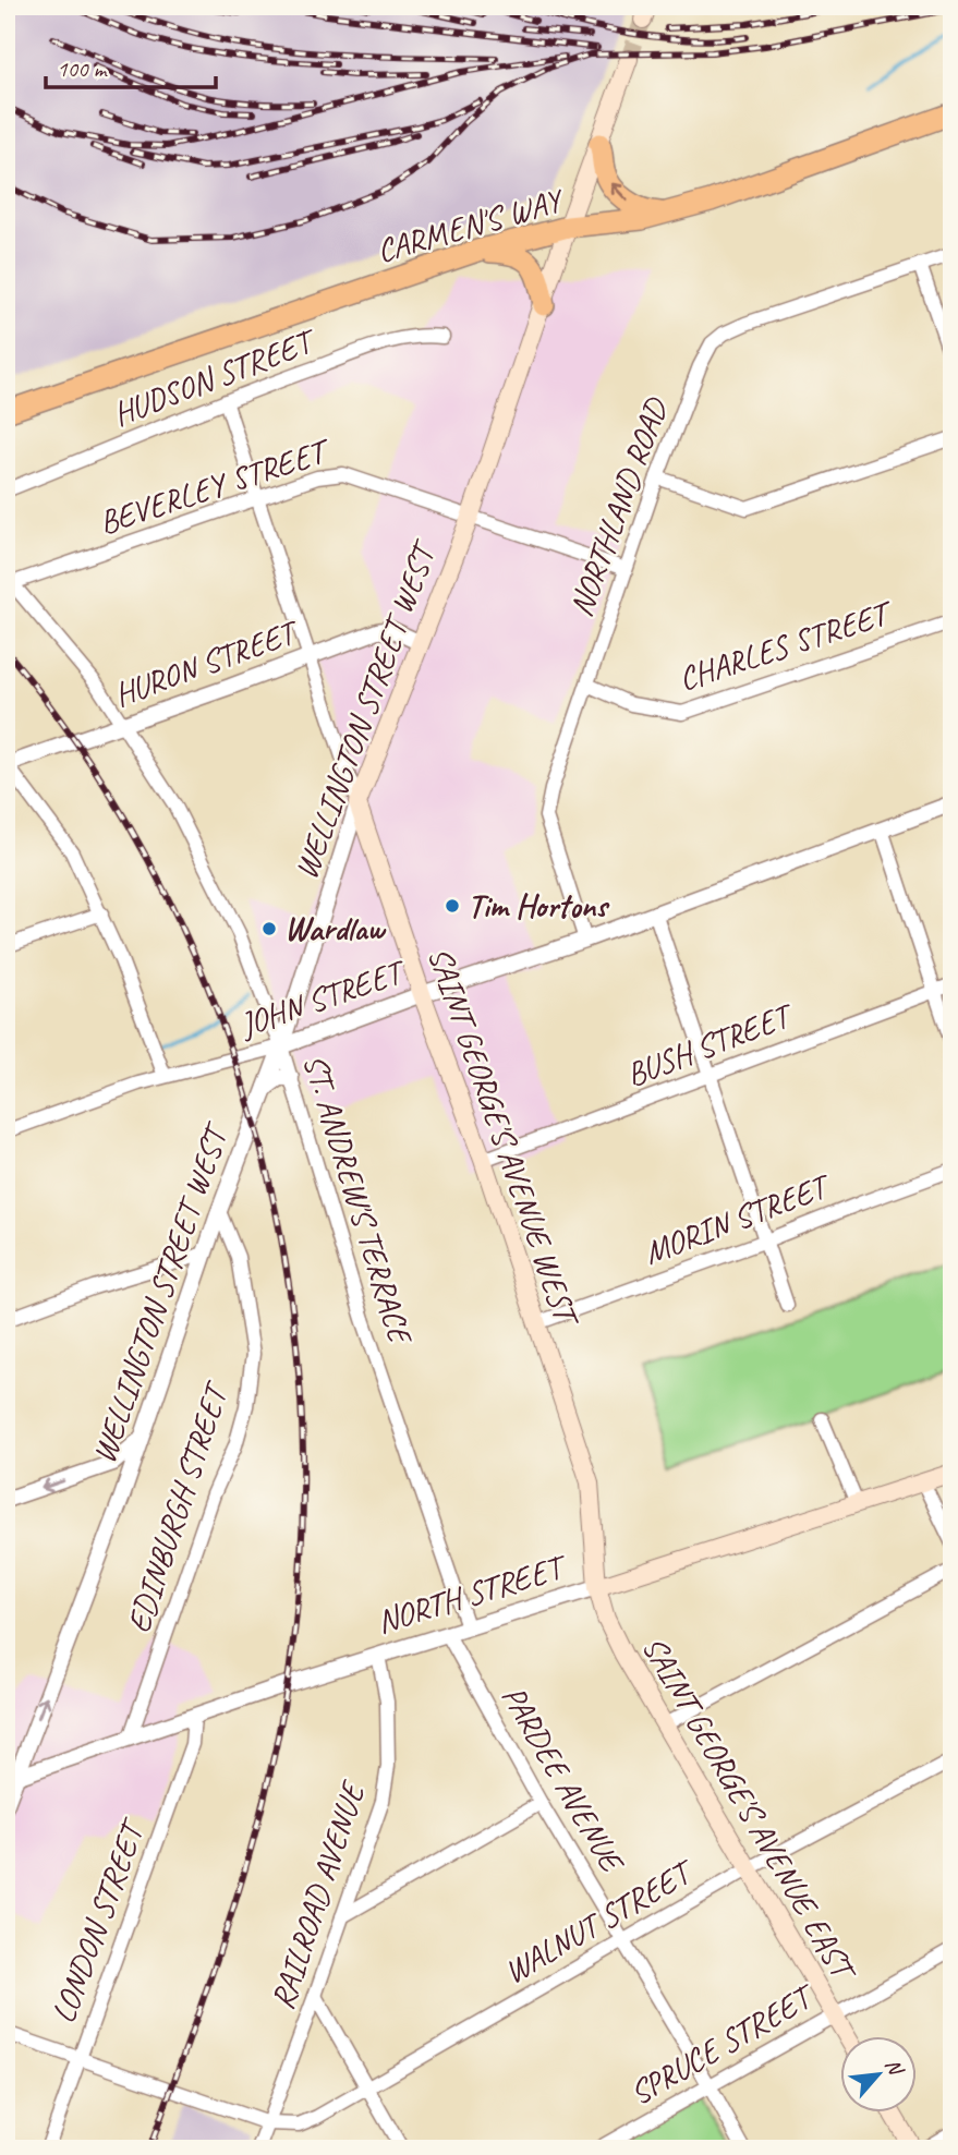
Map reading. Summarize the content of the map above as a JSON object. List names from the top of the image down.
{
  "streets": {
    "highway": ["CARMEN'S WAY"],
    "main road": [
      "WELLINGTON STREET WEST",
      "SAINT GEORGE'S AVENUE WEST",
      "NORTH STREET",
      "SAINT GEORGE'S AVENUE EAST"
    ],
    "street": [
      "HUDSON STREET",
      "BEVERLEY STREET",
      "NORTHLAND ROAD",
      "CHARLES STREET",
      "HURON STREET",
      "JOHN STREET",
      "BUSH STREET",
      "ST. ANDREW'S TERRACE",
      "MORIN STREET",
      "EDINBURGH STREET",
      "PARDEE AVENUE",
      "RAILROAD AVENUE",
      "WALNUT STREET",
      "LONDON STREET",
      "SPRUCE STREET"
    ]
  },
  "crossings": [
    ["CARMEN'S WAY", "WELLINGTON STREET WEST"],
    ["HUDSON STREET", "SAINT GEORGE'S AVENUE WEST"],
    ["BEVERLEY STREET", "NORTHLAND ROAD"],
    ["BEVERLEY STREET", "WELLINGTON STREET WEST"],
    ["BEVERLEY STREET", "SAINT GEORGE'S AVENUE WEST"],
    ["BEVERLEY STREET", "ST. ANDREW'S TERRACE"],
    ["NORTHLAND ROAD", "CHARLES STREET"],
    ["NORTHLAND ROAD", "JOHN STREET"],
    ["HURON STREET", "WELLINGTON STREET WEST"],
    ["HURON STREET", "SAINT GEORGE'S AVENUE WEST"],
    ["HURON STREET", "ST. ANDREW'S TERRACE"],
    ["WELLINGTON STREET WEST", "JOHN STREET"],
    ["WELLINGTON STREET WEST", "SAINT GEORGE'S AVENUE WEST"],
    ["WELLINGTON STREET WEST", "ST. ANDREW'S TERRACE"],
    ["WELLINGTON STREET WEST", "EDINBURGH STREET"],
    ["WELLINGTON STREET WEST", "NORTH STREET"],
    ["JOHN STREET", "SAINT GEORGE'S AVENUE WEST"],
    ["JOHN STREET", "ST. ANDREW'S TERRACE"],
    ["BUSH STREET", "SAINT GEORGE'S AVENUE WEST"],
    ["SAINT GEORGE'S AVENUE WEST", "MORIN STREET"],
    ["SAINT GEORGE'S AVENUE WEST", "NORTH STREET"],
    ["SAINT GEORGE'S AVENUE WEST", "SAINT GEORGE'S AVENUE EAST"],
    ["ST. ANDREW'S TERRACE", "NORTH STREET"],
    ["EDINBURGH STREET", "NORTH STREET"],
    ["NORTH STREET", "PARDEE AVENUE"],
    ["NORTH STREET", "SAINT GEORGE'S AVENUE EAST"],
    ["NORTH STREET", "RAILROAD AVENUE"],
    ["NORTH STREET", "LONDON STREET"],
    ["PARDEE AVENUE", "WALNUT STREET"],
    ["PARDEE AVENUE", "SPRUCE STREET"],
    ["SAINT GEORGE'S AVENUE EAST", "WALNUT STREET"],
    ["SAINT GEORGE'S AVENUE EAST", "SPRUCE STREET"],
    ["RAILROAD AVENUE", "WALNUT STREET"]
  ],
  "places": ["Tim Hortons", "Wardlaw"],
  "scale_bar": "100 m",
  "north": "top right"
}
